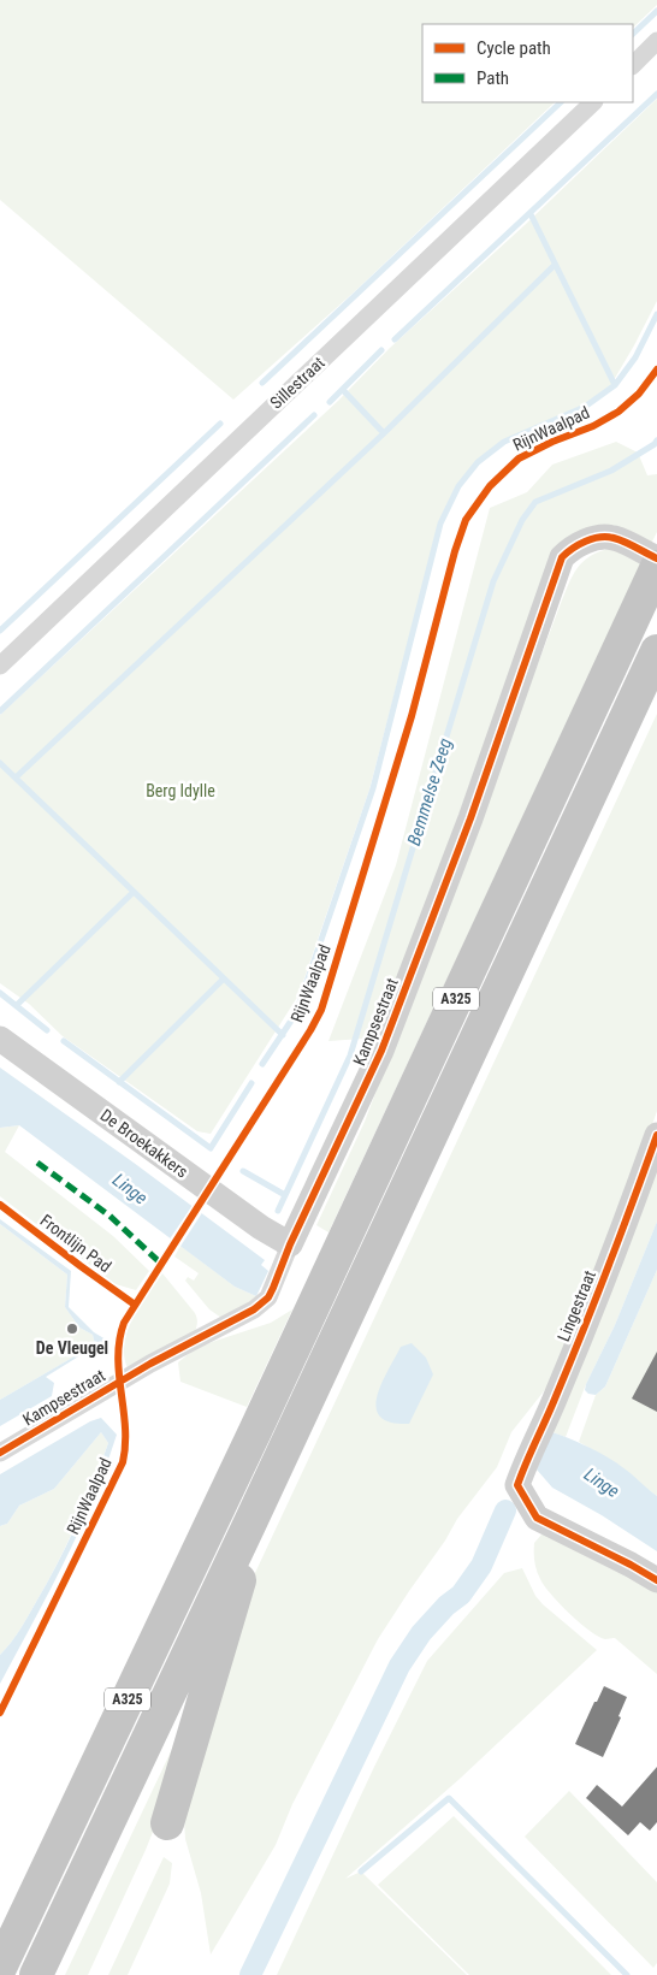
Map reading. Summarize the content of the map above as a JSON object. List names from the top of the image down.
{
  "streets": {
    "highway": ["A325"],
    "street": [
      "Sillestraat",
      "Kampsestraat",
      "De Broekakkers",
      "Lingestraat"
    ],
    "cycle path": ["RijnWaalpad", "Frontlijn Pad"]
  },
  "crossings": [
    ["Kampsestraat", "De Broekakkers"]
  ],
  "water": ["Bemmelse Zeeg", "Linge"],
  "parks": ["Berg Idylle"],
  "places": ["De Vleugel"],
  "legend": ["Cycle path", "Path"]
}
